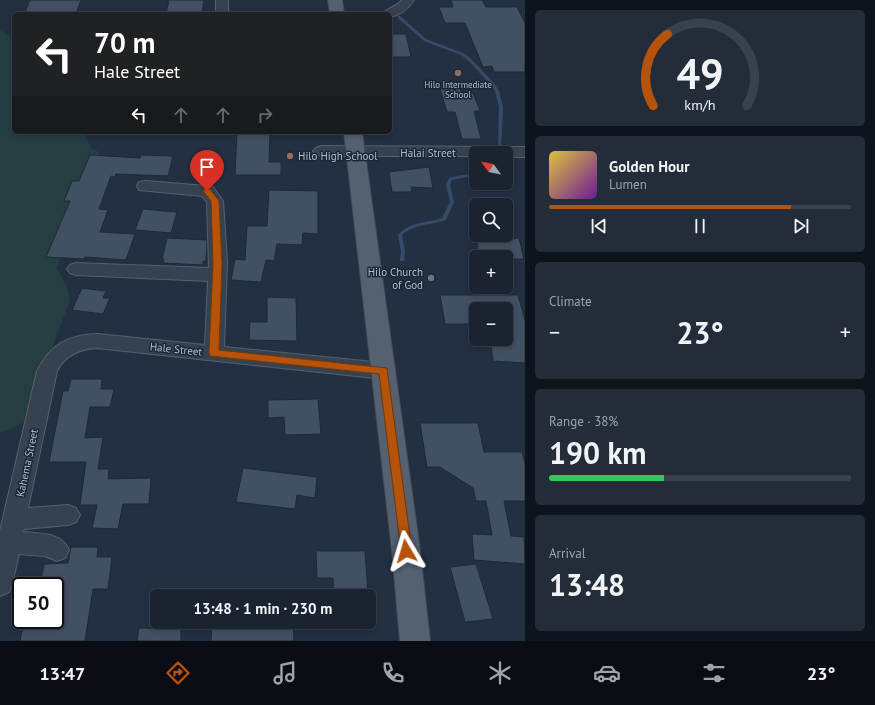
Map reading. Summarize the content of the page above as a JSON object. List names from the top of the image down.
{
  "streets": {
    "street": ["Halai Street", "Hale Street", "Kahema Street"]
  },
  "crossings": [
    ["Hale Street", "Kahema Street"]
  ],
  "places": ["Hilo Intermediate School", "Hilo High School", "Hilo Church of God"],
  "north": "top left",
  "page": {
    "turn": ["70 m", "Hale Street"],
    "map_buttons": ["+", "−"],
    "song": ["Golden Hour", "Lumen"],
    "tile": [
      "Climate",
      ["Range · 38%", "190 km"],
      ["Arrival", "13:48"]
    ],
    "heat": ["−", "23°", "+"],
    "limit": "50",
    "trip": "13:48 · 1 min · 230 m",
    "tabs": ["13:47", "23°"],
    "gauge": ["49", "km/h"]
  }
}
